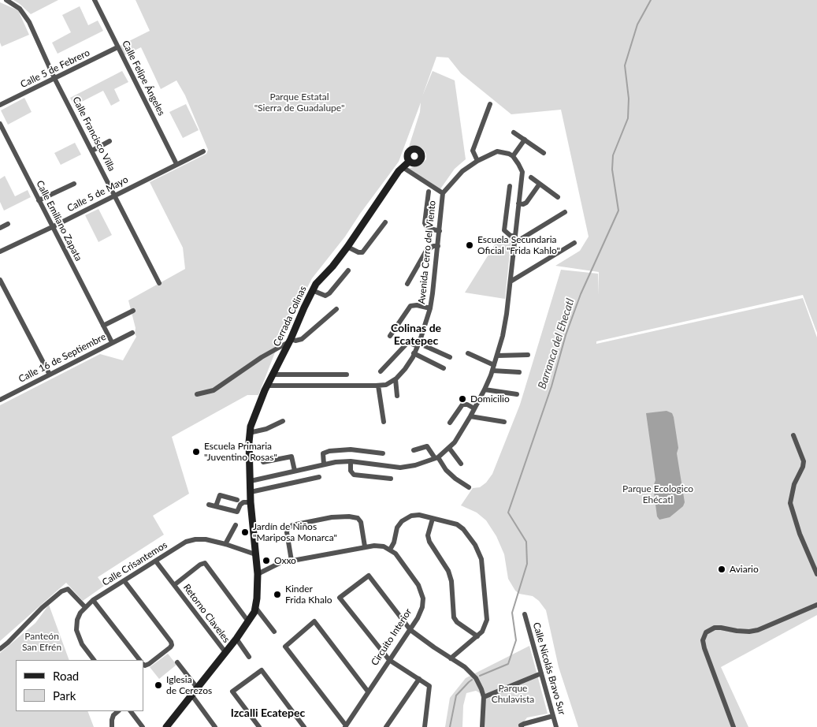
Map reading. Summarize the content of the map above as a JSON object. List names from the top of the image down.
{
  "streets": {
    "main road": ["Cerrada Colinas"],
    "street": [
      "Calle 5 de Febrero",
      "Calle Felipe Ángeles",
      "Calle Francisco Villa",
      "Calle 5 de Mayo",
      "Calle Emiliano Zapata",
      "Avenida Cerro del Viento",
      "Calle 16 de Septiembre",
      "Calle Crisantemos",
      "Retorno Claveles",
      "Circuito Interior",
      "Calle Nicolás Bravo Sur"
    ]
  },
  "crossings": [
    ["Calle 5 de Febrero", "Calle Felipe Ángeles"],
    ["Calle 5 de Febrero", "Calle Francisco Villa"],
    ["Calle Felipe Ángeles", "Calle 5 de Mayo"],
    ["Calle Francisco Villa", "Calle 5 de Mayo"],
    ["Calle 5 de Mayo", "Calle Emiliano Zapata"],
    ["Calle Emiliano Zapata", "Calle 16 de Septiembre"],
    ["Avenida Cerro del Viento", "Cerrada Colinas"],
    ["Cerrada Colinas", "Calle Crisantemos"],
    ["Calle Crisantemos", "Retorno Claveles"]
  ],
  "districts": ["Colinas de Ecatepec", "Izcalli Ecatepec"],
  "water": ["Barranca del Ehecatl"],
  "parks": [
    "Parque Estatal \"Sierra de Guadalupe\"",
    "Parque Ecologico Ehécatl",
    "Panteón San Efrén",
    "Parque Chulavista"
  ],
  "places": [
    "Escuela Secundaria Oficial \"Frida Kahlo\"",
    "Domicilio",
    "Escuela Primaria \"Juventino Rosas\"",
    "Jardín de Niños \"Mariposa Monarca\"",
    "Oxxo",
    "Aviario",
    "Kinder Frida Khalo",
    "Iglesia de Cerezos"
  ],
  "legend": ["Road", "Park"]
}
